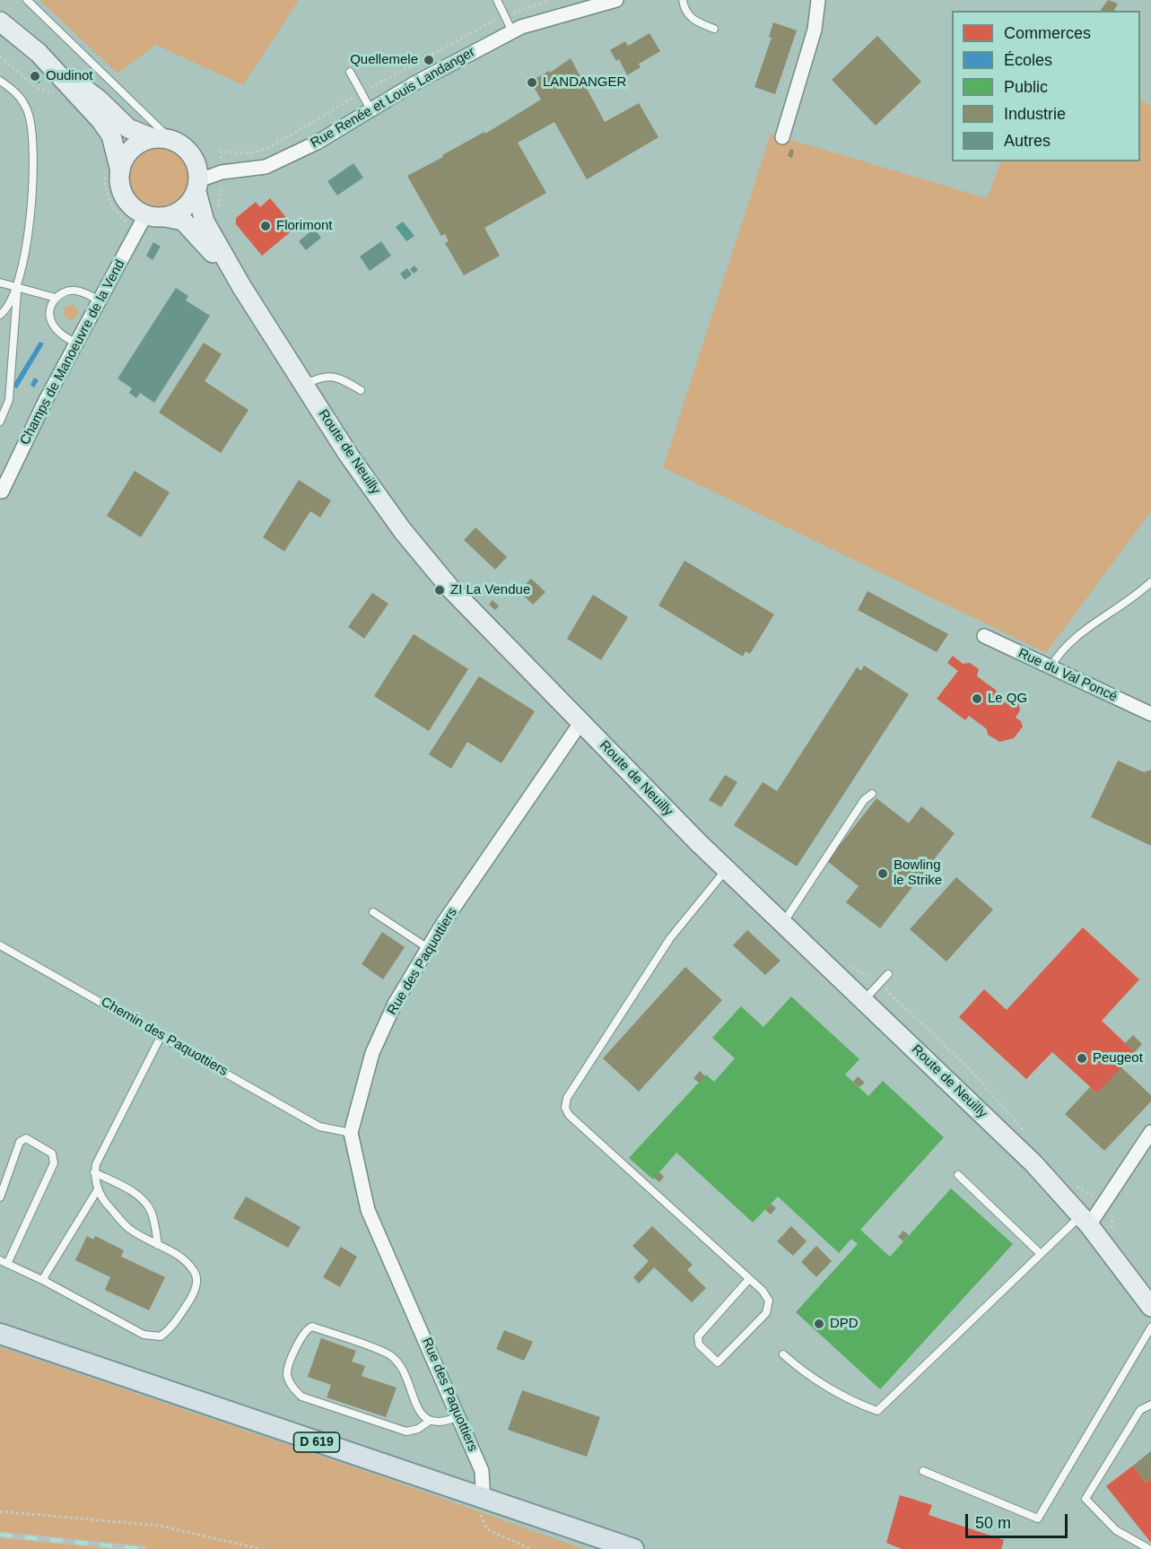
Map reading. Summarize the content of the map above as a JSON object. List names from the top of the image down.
{
  "streets": {
    "main road": ["Route de Neuilly", "D 619"],
    "street": [
      "Rue Renée et Louis Landanger",
      "Champs de Manoeuvre de la Vend",
      "Rue du Val Poncé",
      "Rue des Paquottiers"
    ],
    "lane": ["Chemin des Paquottiers"]
  },
  "crossings": [
    ["Rue Renée et Louis Landanger", "Champs de Manoeuvre de la Vend"],
    ["Rue Renée et Louis Landanger", "Route de Neuilly"],
    ["Champs de Manoeuvre de la Vend", "Route de Neuilly"],
    ["Route de Neuilly", "Rue des Paquottiers"],
    ["Rue des Paquottiers", "Chemin des Paquottiers"],
    ["Rue des Paquottiers", "D 619"]
  ],
  "places": [
    "Quellemele",
    "Oudinot",
    "LANDANGER",
    "Florimont",
    "ZI La Vendue",
    "Le QG",
    "Bowling le Strike",
    "Peugeot",
    "DPD"
  ],
  "legend": [
    "Commerces",
    "Écoles",
    "Public",
    "Industrie",
    "Autres"
  ],
  "scale_bar": "50 m"
}
